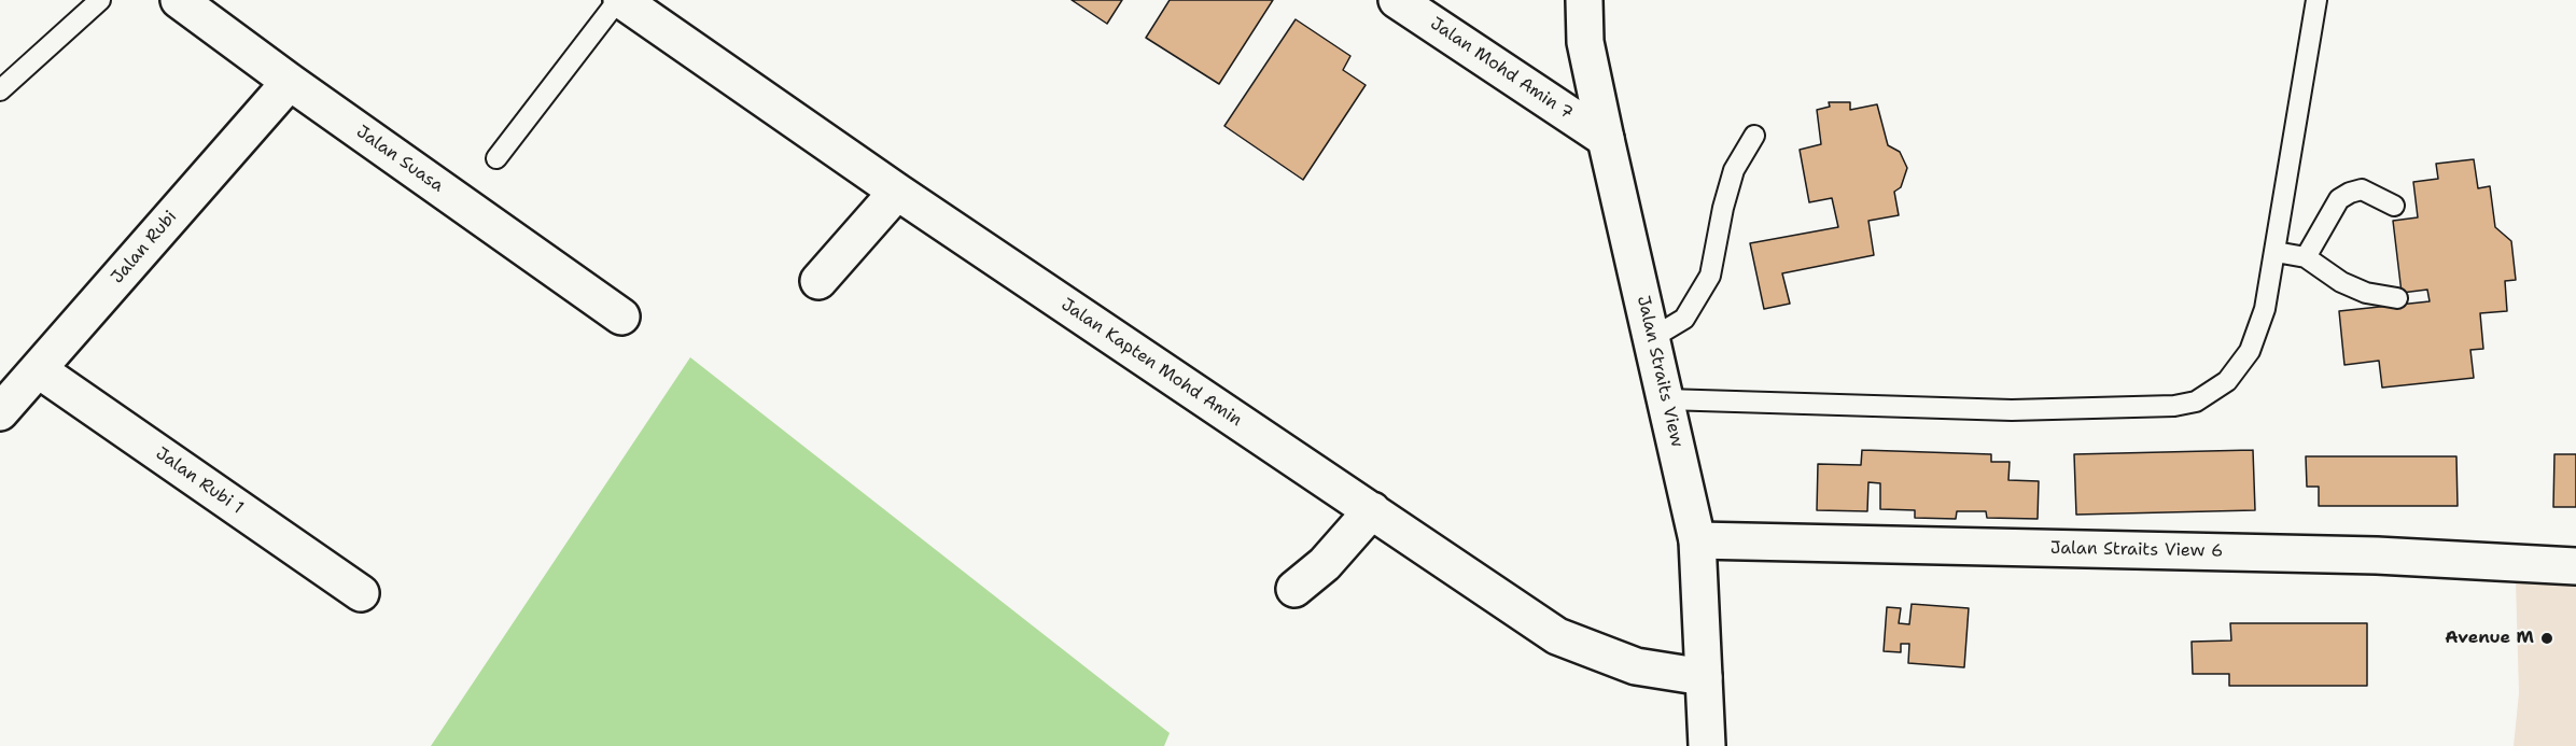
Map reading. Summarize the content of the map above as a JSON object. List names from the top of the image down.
{
  "streets": {
    "street": [
      "Jalan Mohd Amin 7",
      "Jalan Suasa",
      "Jalan Rubi",
      "Jalan Kapten Mohd Amin",
      "Jalan Straits View",
      "Jalan Rubi 1",
      "Jalan Straits View 6"
    ]
  },
  "crossings": [
    ["Jalan Mohd Amin 7", "Jalan Straits View"],
    ["Jalan Suasa", "Jalan Rubi"],
    ["Jalan Rubi", "Jalan Rubi 1"],
    ["Jalan Kapten Mohd Amin", "Jalan Straits View"],
    ["Jalan Straits View", "Jalan Straits View 6"]
  ],
  "places": ["Avenue M"]
}
